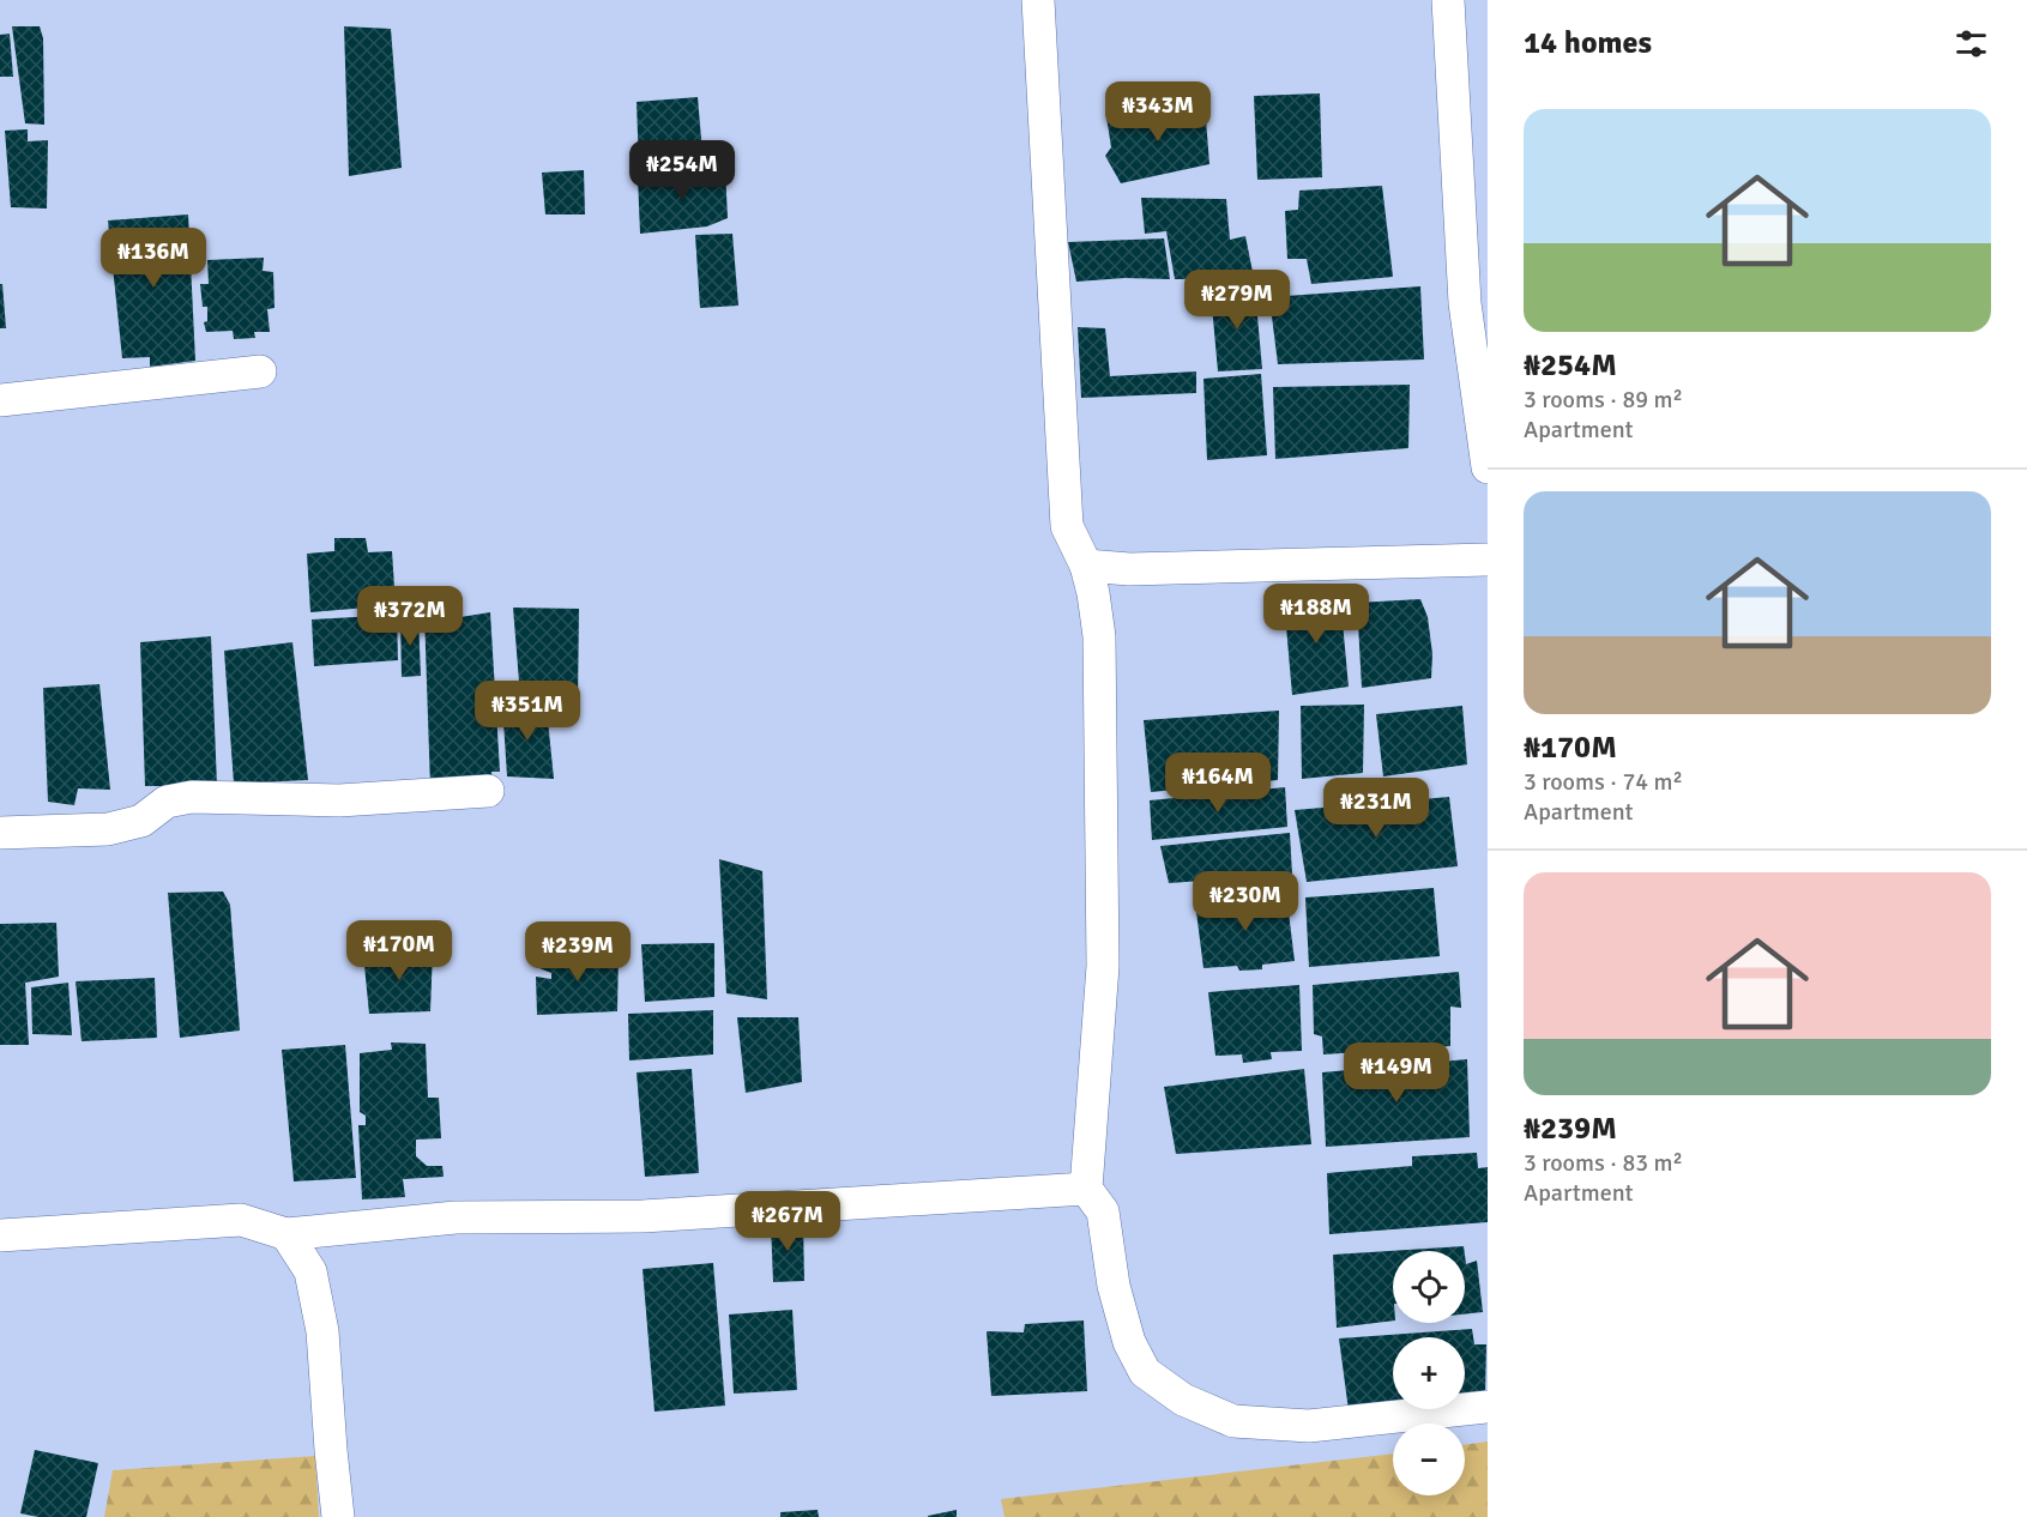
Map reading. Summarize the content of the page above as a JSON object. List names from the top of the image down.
{
  "page": {
    "heading": "14 homes",
    "price": [
      "₦343M",
      "₦254M",
      "₦136M",
      "₦279M",
      "₦188M",
      "₦372M",
      "₦351M",
      "₦164M",
      "₦231M",
      "₦230M",
      "₦170M",
      "₦239M",
      "₦149M",
      "₦267M"
    ],
    "list": [
      {
        "name": "₦254M",
        "note": "3 rooms · 89 m² · Apartment"
      },
      {
        "name": "₦170M",
        "note": "3 rooms · 74 m² · Apartment"
      },
      {
        "name": "₦239M",
        "note": "3 rooms · 83 m² · Apartment"
      }
    ],
    "map_buttons": ["+", "−"]
  }
}
